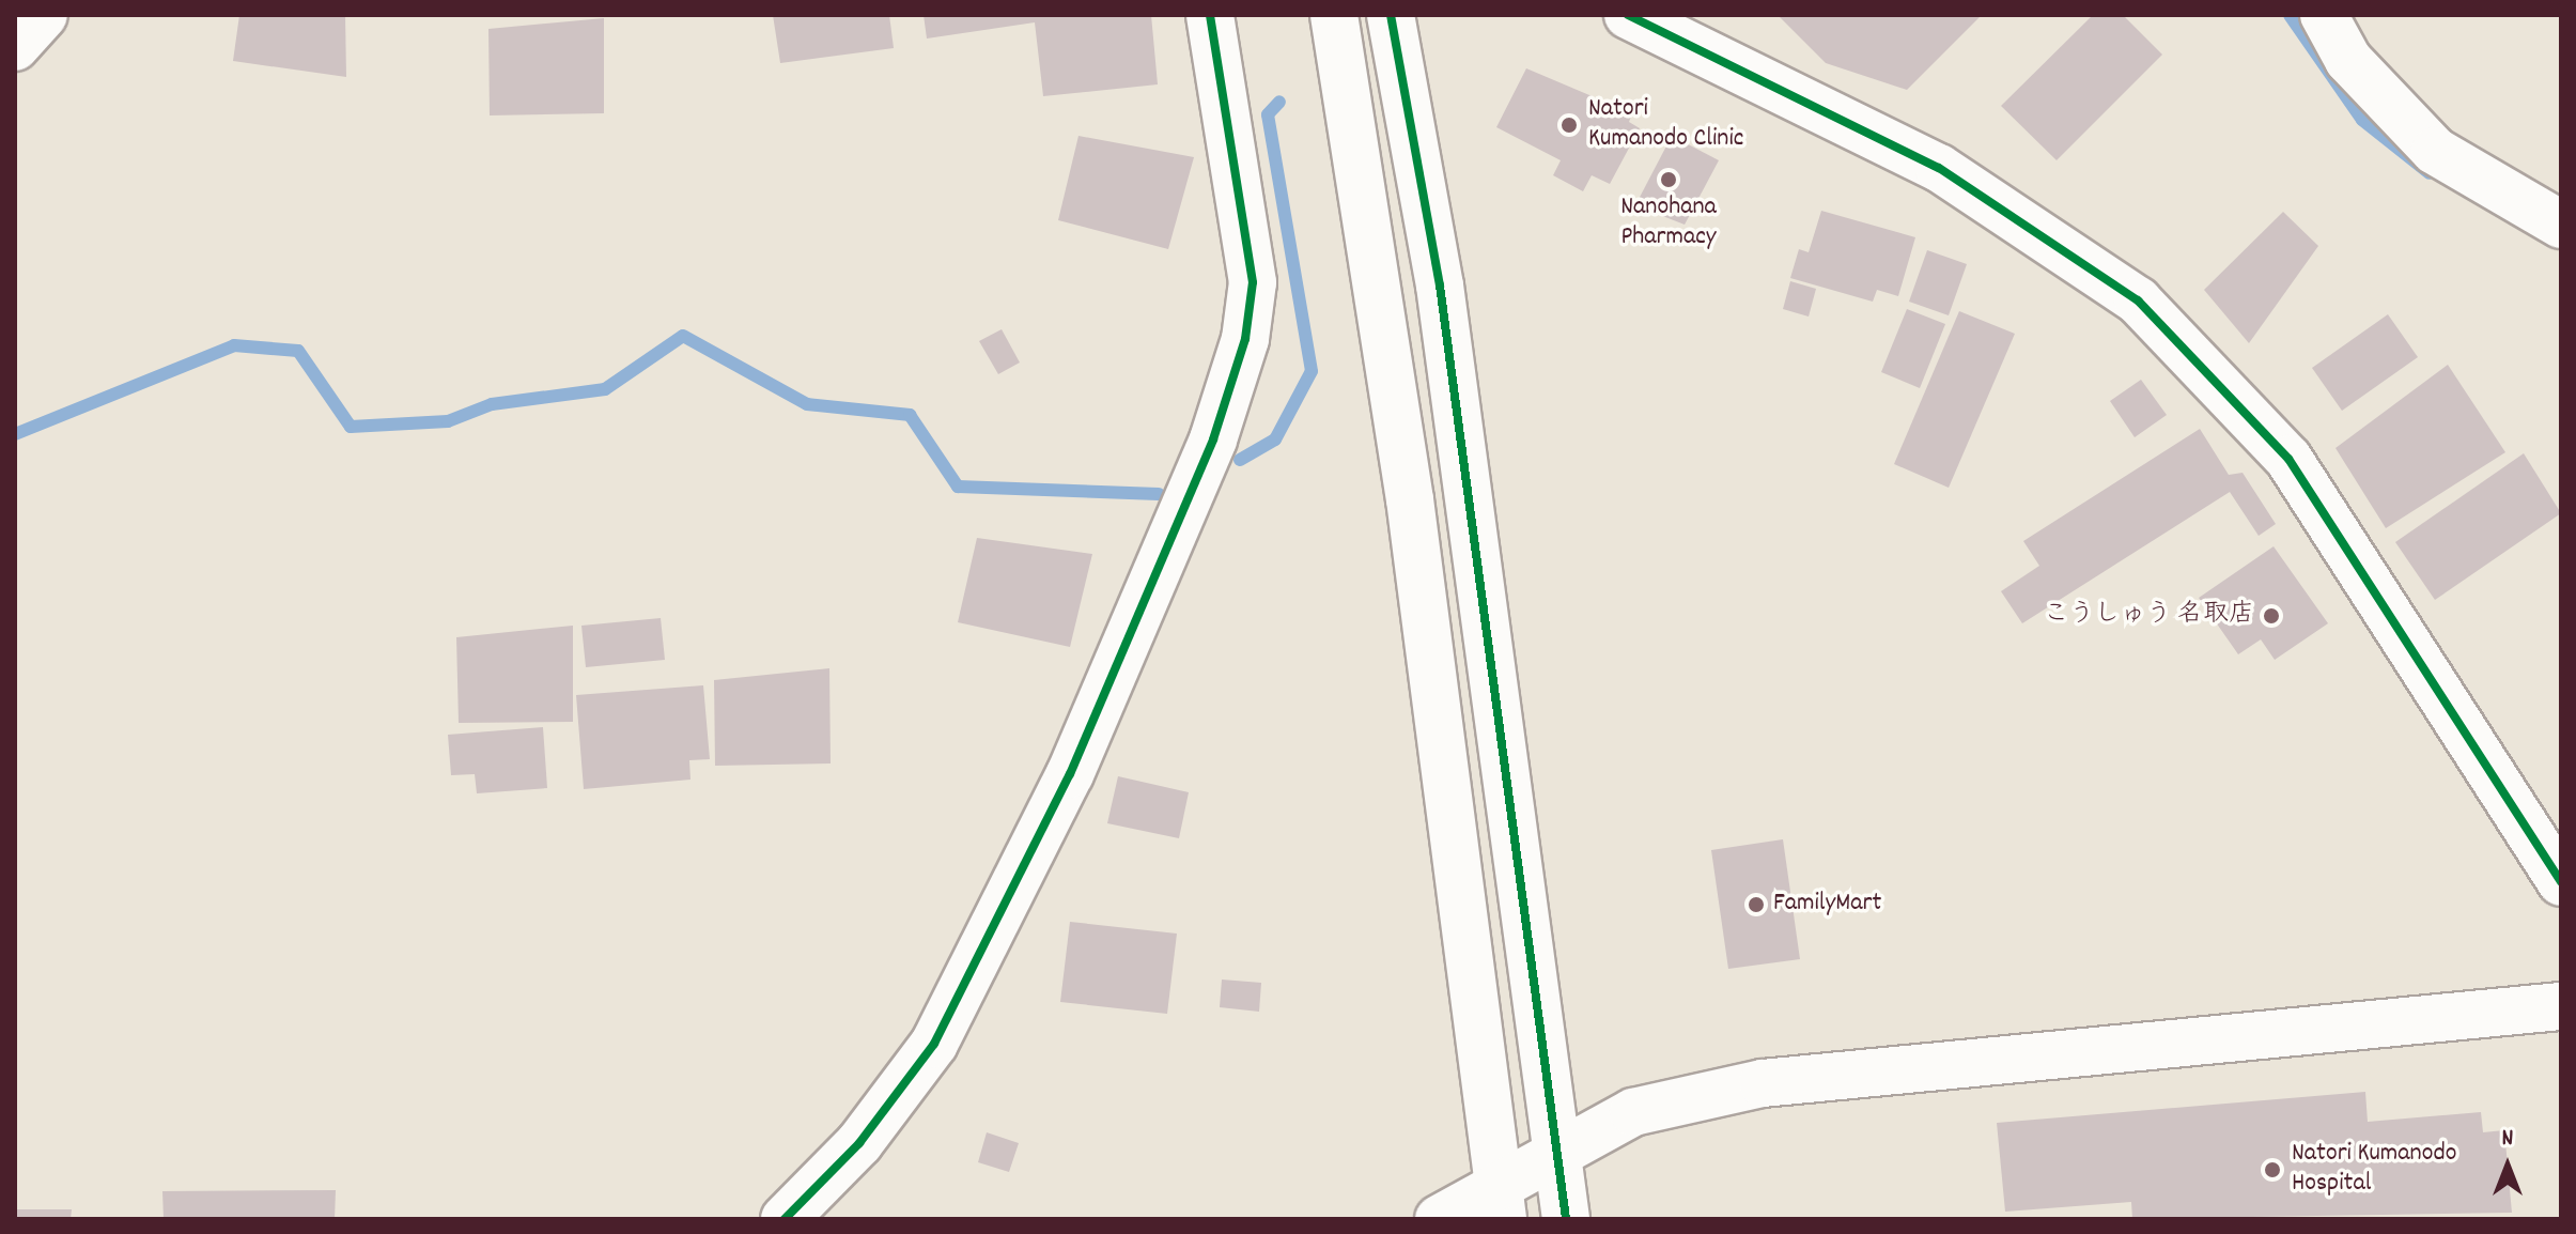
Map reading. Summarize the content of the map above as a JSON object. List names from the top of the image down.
{
  "places": [
    "Natori Kumanodo Clinic",
    "Nanohana Pharmacy",
    "こうしゅう 名取店",
    "FamilyMart",
    "Natori Kumanodo Hospital"
  ],
  "north": "top"
}
